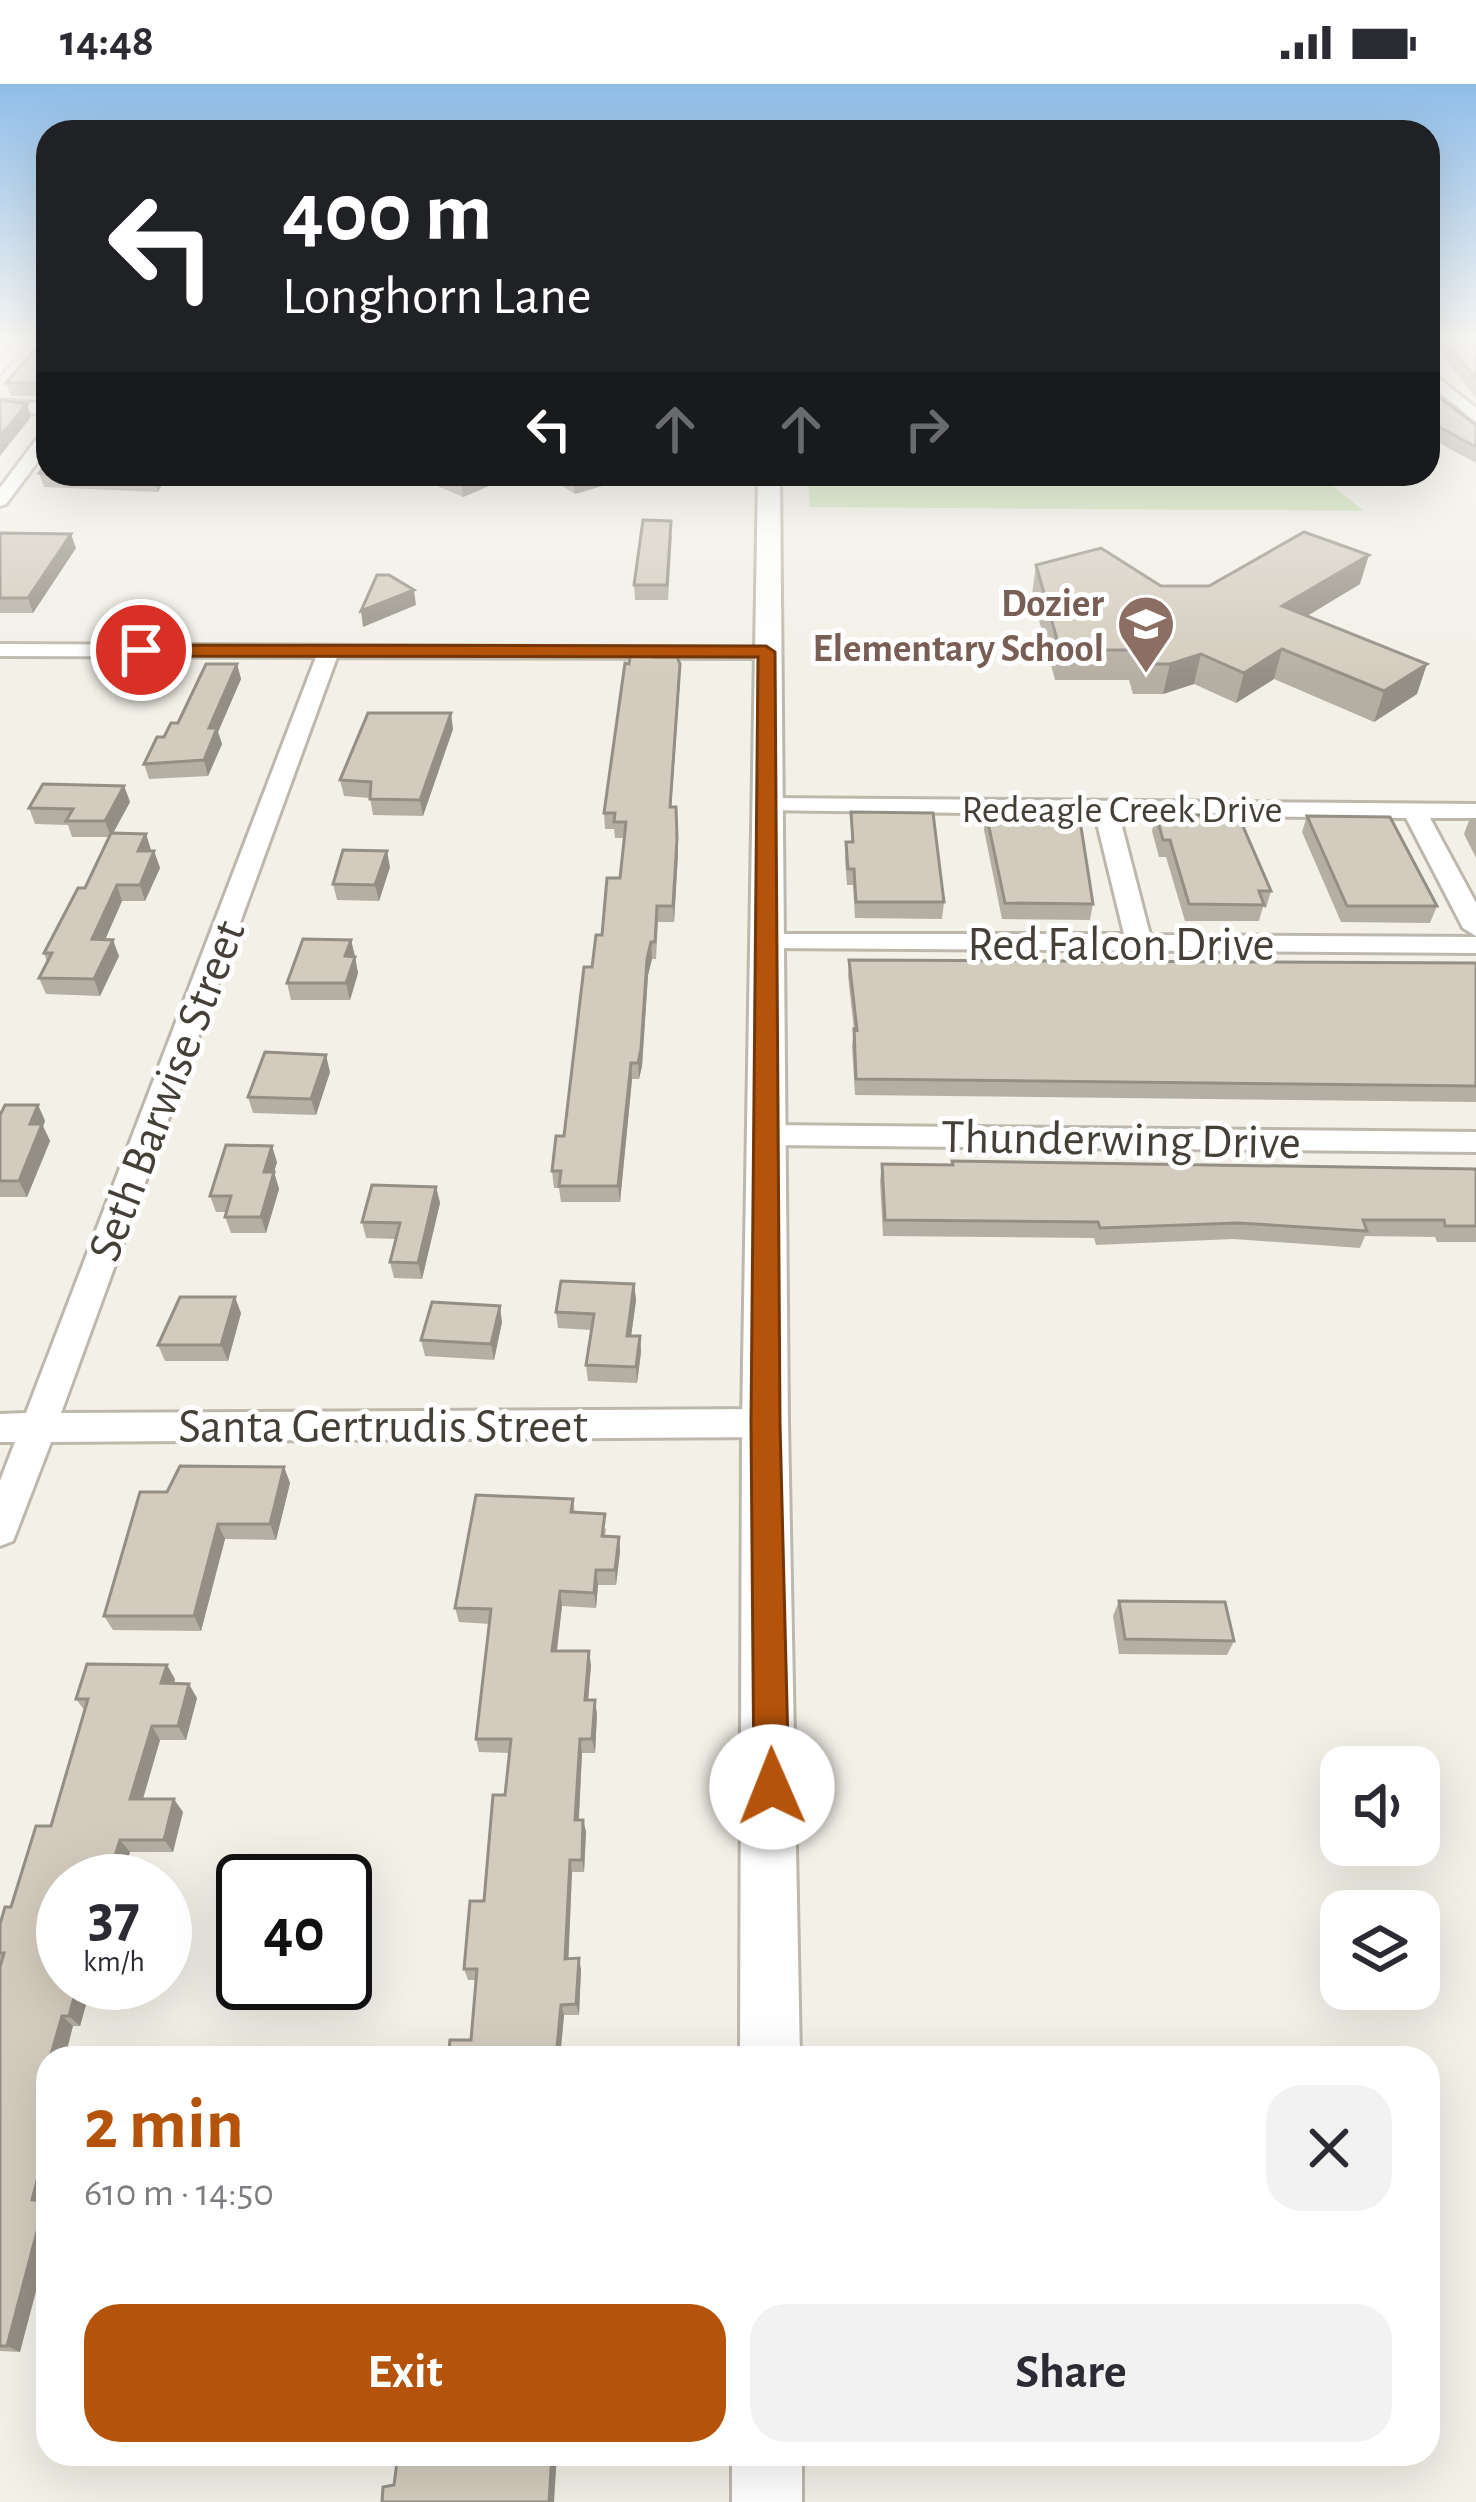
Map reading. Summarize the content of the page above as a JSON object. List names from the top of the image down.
{
  "streets": {
    "street": [
      "Redeagle Creek Drive",
      "Red Falcon Drive",
      "Seth Barwise Street",
      "Thunderwing Drive",
      "Santa Gertrudis Street"
    ]
  },
  "crossings": [
    ["Seth Barwise Street", "Santa Gertrudis Street"]
  ],
  "places": {
    "school or university": ["Dozier Elementary School"]
  },
  "page": {
    "status": "14:48",
    "turn": ["400 m", "Longhorn Lane"],
    "speed": "37 km/h",
    "limit": "40",
    "heading": ["2 min", "610 m · 14:50"],
    "buttons": ["Exit", "Share"]
  }
}
